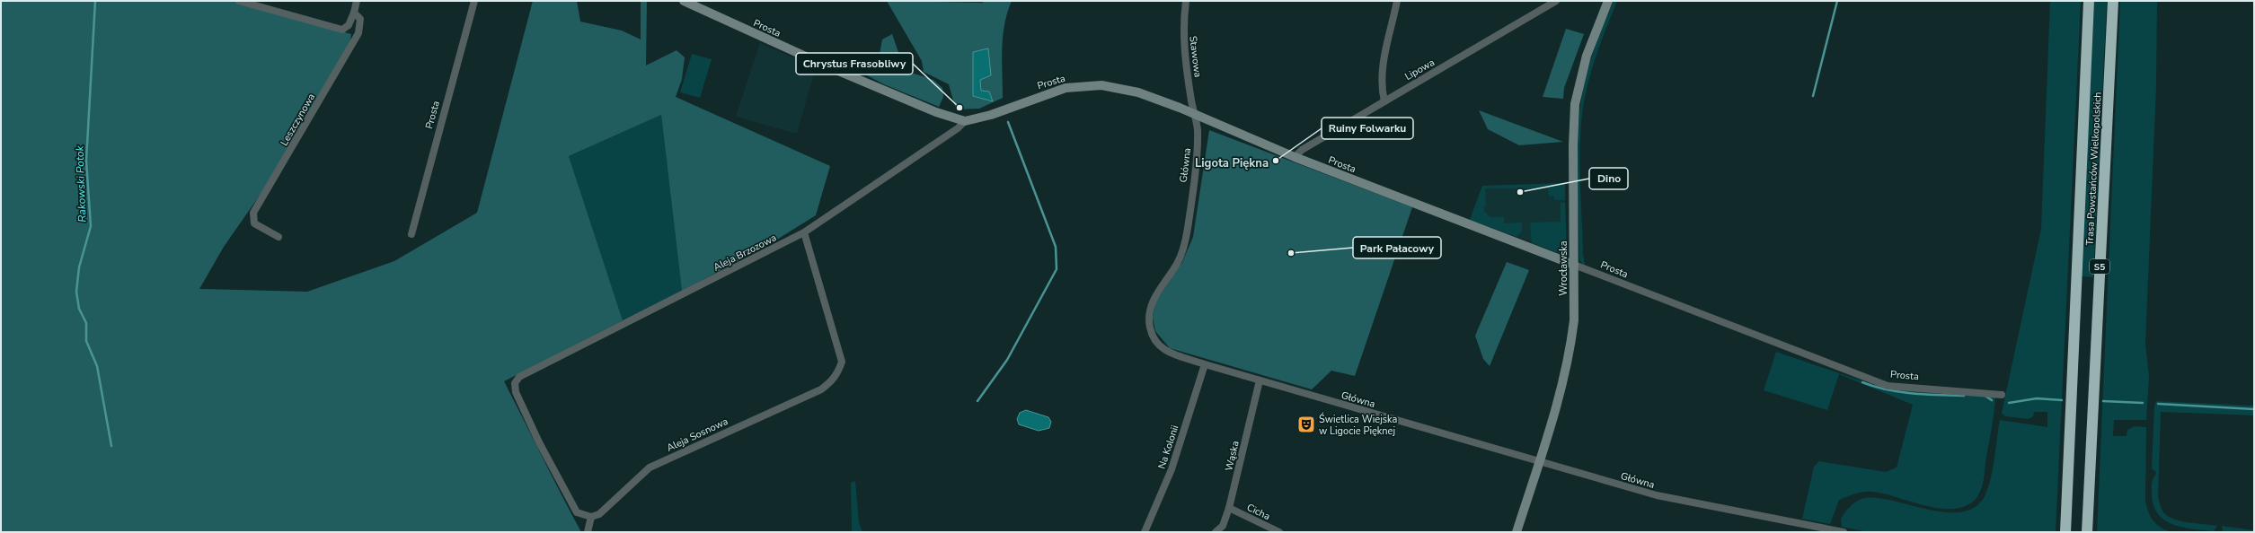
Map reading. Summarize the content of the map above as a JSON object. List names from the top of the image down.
{
  "streets": {
    "highway": ["Trasa Powstańców Wielkopolskich", "S5"],
    "street": [
      "Prosta",
      "Stawowa",
      "Lipowa",
      "Leszczynowa",
      "Główna",
      "Aleja Brzozowa",
      "Wrocławska",
      "Aleja Sosnowa",
      "Na Kolonii",
      "Wąska",
      "Cicha"
    ]
  },
  "crossings": [
    ["Prosta", "Stawowa"],
    ["Prosta", "Lipowa"],
    ["Prosta", "Główna"],
    ["Prosta", "Aleja Brzozowa"],
    ["Prosta", "Wrocławska"],
    ["Stawowa", "Główna"],
    ["Główna", "Wrocławska"],
    ["Główna", "Na Kolonii"],
    ["Główna", "Wąska"],
    ["Aleja Brzozowa", "Aleja Sosnowa"],
    ["Wąska", "Cicha"]
  ],
  "districts": ["Ligota Piękna"],
  "water": ["Rakowski Potok"],
  "places": {
    "other": [
      "Chrystus Frasobliwy",
      "Ruiny Folwarku",
      "Dino",
      "Park Pałacowy"
    ],
    "theatre": ["Świetlica Wiejska w Ligocie Pięknej"]
  }
}
